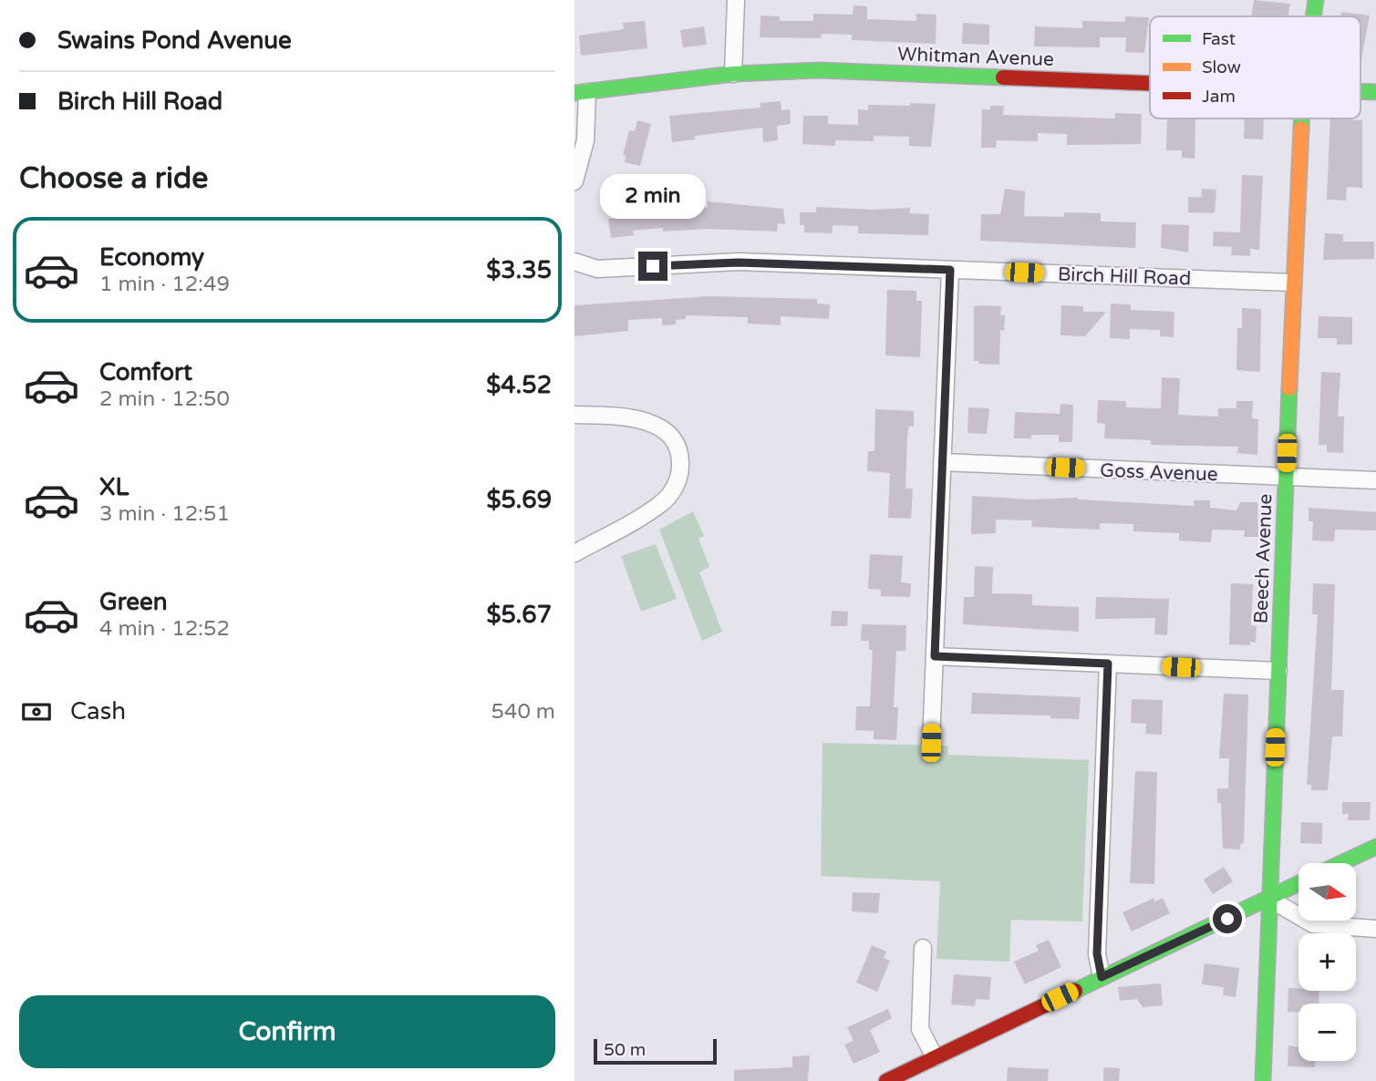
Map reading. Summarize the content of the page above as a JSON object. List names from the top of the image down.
{
  "streets": {
    "street": [
      "Whitman Avenue",
      "Birch Hill Road",
      "Goss Avenue",
      "Beech Avenue"
    ]
  },
  "crossings": [
    ["Birch Hill Road", "Beech Avenue"],
    ["Goss Avenue", "Beech Avenue"]
  ],
  "legend": ["Fast", "Slow", "Jam"],
  "scale_bar": "50 m",
  "north": "right",
  "page": {
    "banner": ["Swains Pond Avenue", "Birch Hill Road"],
    "heading": "Choose a ride",
    "bubble": "2 min",
    "list": [
      {
        "name": "Economy",
        "note": "1 min · 12:49",
        "value": "$3.35"
      },
      {
        "name": "Comfort",
        "note": "2 min · 12:50",
        "value": "$4.52"
      },
      {
        "name": "XL",
        "note": "3 min · 12:51",
        "value": "$5.69"
      },
      {
        "name": "Green",
        "note": "4 min · 12:52",
        "value": "$5.67"
      }
    ],
    "pay": ["Cash", "540 m"],
    "map_buttons": ["+", "−"],
    "buttons": "Confirm",
    "scale": "50 m"
  }
}
